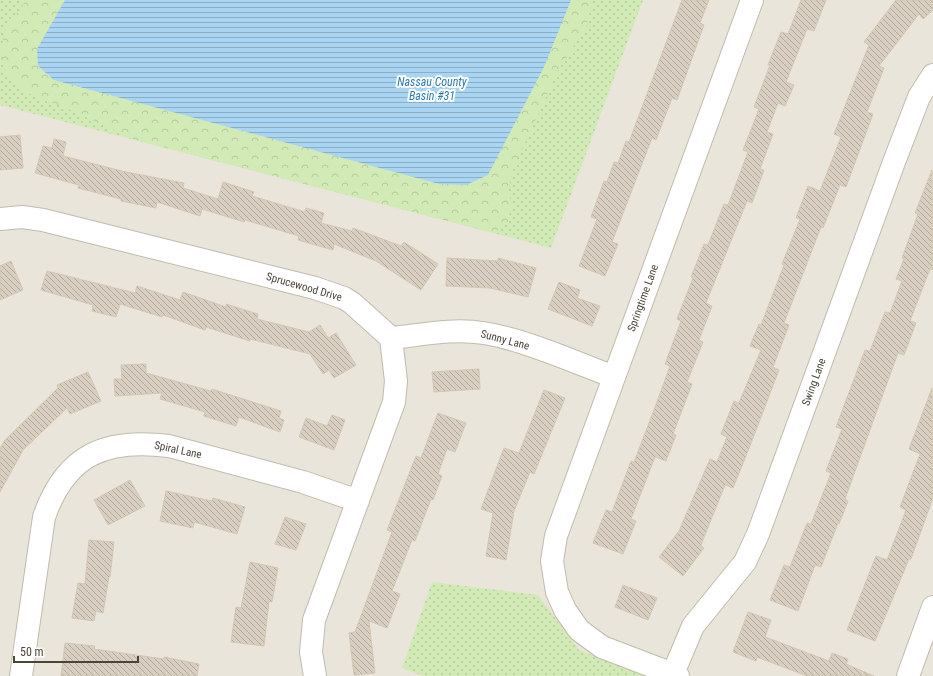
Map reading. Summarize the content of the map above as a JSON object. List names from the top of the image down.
{
  "streets": {
    "street": [
      "Sprucewood Drive",
      "Springtime Lane",
      "Sunny Lane",
      "Swing Lane",
      "Spiral Lane"
    ]
  },
  "crossings": [
    ["Sprucewood Drive", "Sunny Lane"],
    ["Springtime Lane", "Sunny Lane"],
    ["Springtime Lane", "Swing Lane"]
  ],
  "water": ["Nassau County Basin #31"],
  "scale_bar": "50 m"
}
